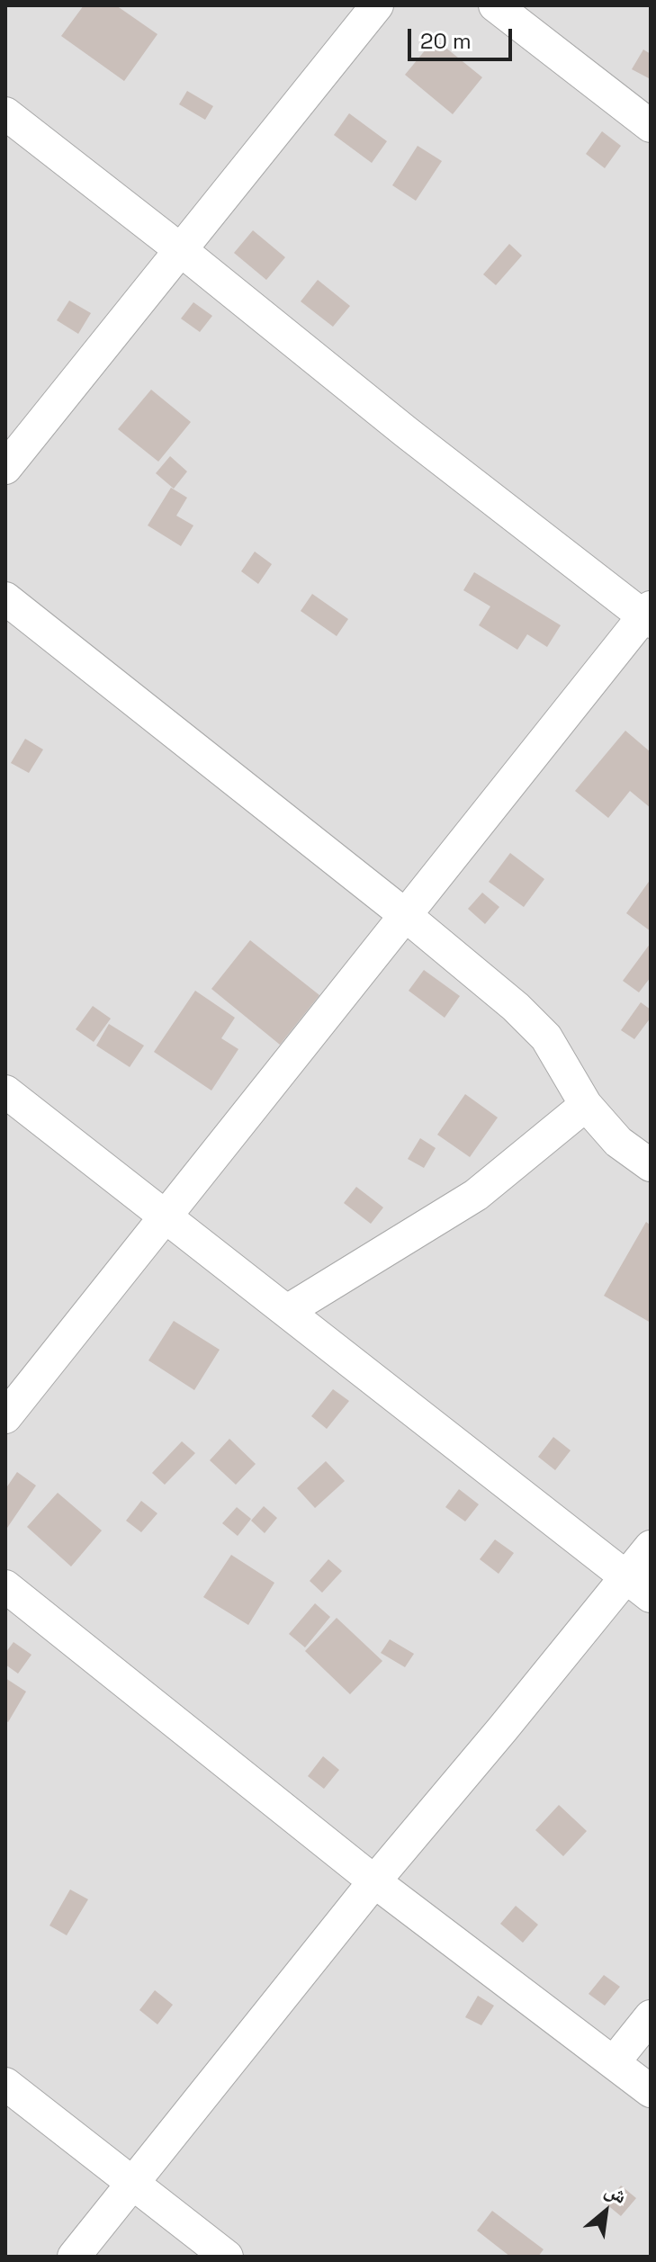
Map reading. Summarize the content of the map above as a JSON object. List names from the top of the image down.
{
  "scale_bar": "20 m",
  "north": "top right"
}
